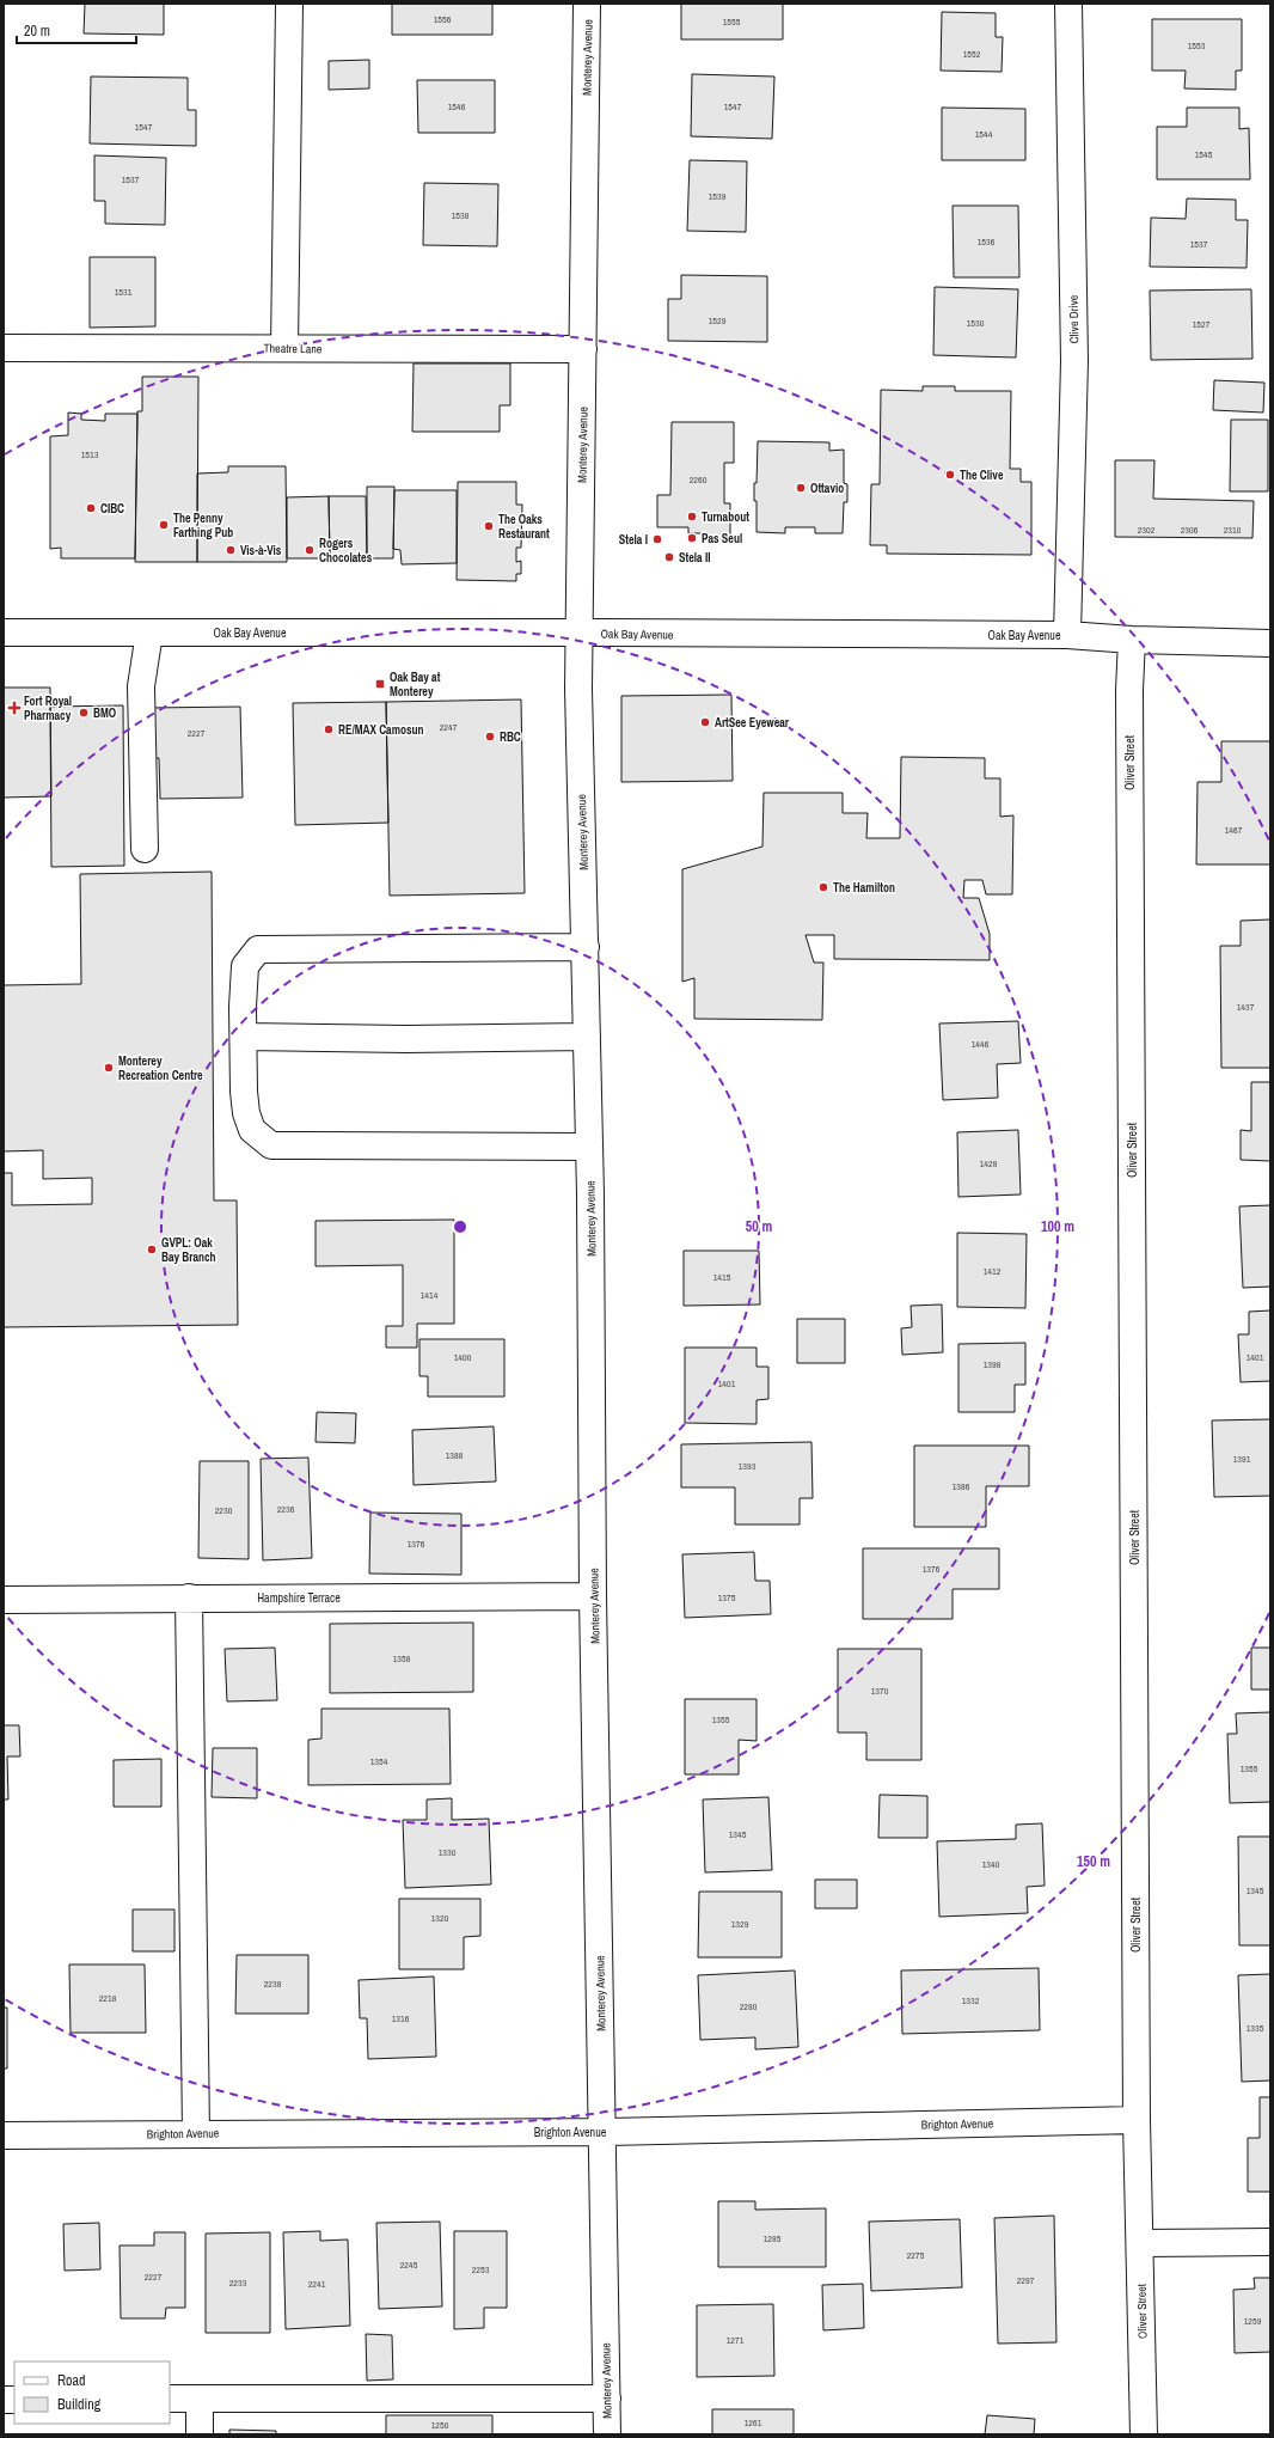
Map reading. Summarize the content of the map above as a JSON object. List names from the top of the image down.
{
  "streets": {
    "street": [
      "Monterey Avenue",
      "Clive Drive",
      "Theatre Lane",
      "Oak Bay Avenue",
      "Oliver Street",
      "Hampshire Terrace",
      "Brighton Avenue"
    ]
  },
  "crossings": [
    ["Monterey Avenue", "Theatre Lane"],
    ["Monterey Avenue", "Oak Bay Avenue"],
    ["Monterey Avenue", "Hampshire Terrace"],
    ["Monterey Avenue", "Brighton Avenue"],
    ["Clive Drive", "Oak Bay Avenue"],
    ["Oak Bay Avenue", "Oliver Street"],
    ["Oliver Street", "Brighton Avenue"]
  ],
  "places": {
    "other": [
      "The Clive",
      "Ottavio",
      "CIBC",
      "Turnabout",
      "The Penny Farthing Pub",
      "The Oaks Restaurant",
      "Pas Seul",
      "Stela I",
      "Vis-à-Vis",
      "Rogers Chocolates",
      "Stela II",
      "BMO",
      "ArtSee Eyewear",
      "RE/MAX Camosun",
      "RBC",
      "The Hamilton",
      "Monterey Recreation Centre",
      "GVPL: Oak Bay Branch"
    ],
    "transit": ["Oak Bay at Monterey"],
    "health": ["Fort Royal Pharmacy"]
  },
  "house_numbers": [
    "1556",
    "1555",
    "1553",
    "1552",
    "1546",
    "1547",
    "1547",
    "1544",
    "1545",
    "1537",
    "1539",
    "1538",
    "1536",
    "1537",
    "1531",
    "1529",
    "1530",
    "1527",
    "1513",
    "2260",
    "2302",
    "2306",
    "2310",
    "2247",
    "2227",
    "1467",
    "1437",
    "1446",
    "1428",
    "1412",
    "1415",
    "1414",
    "1400",
    "1401",
    "1398",
    "1401",
    "1388",
    "1391",
    "1393",
    "1386",
    "2236",
    "2230",
    "1376",
    "1376",
    "1375",
    "1358",
    "1370",
    "1355",
    "1354",
    "1355",
    "1345",
    "1330",
    "1340",
    "1345",
    "1320",
    "1329",
    "2238",
    "2218",
    "1332",
    "2280",
    "1316",
    "1335",
    "1285",
    "2275",
    "2245",
    "2253",
    "2227",
    "2297",
    "2233",
    "2241",
    "1259",
    "1271",
    "1261",
    "1250"
  ],
  "legend": ["Road", "Building"],
  "scale_bar": "20 m",
  "rings": ["50 m", "100 m", "150 m"]
}
